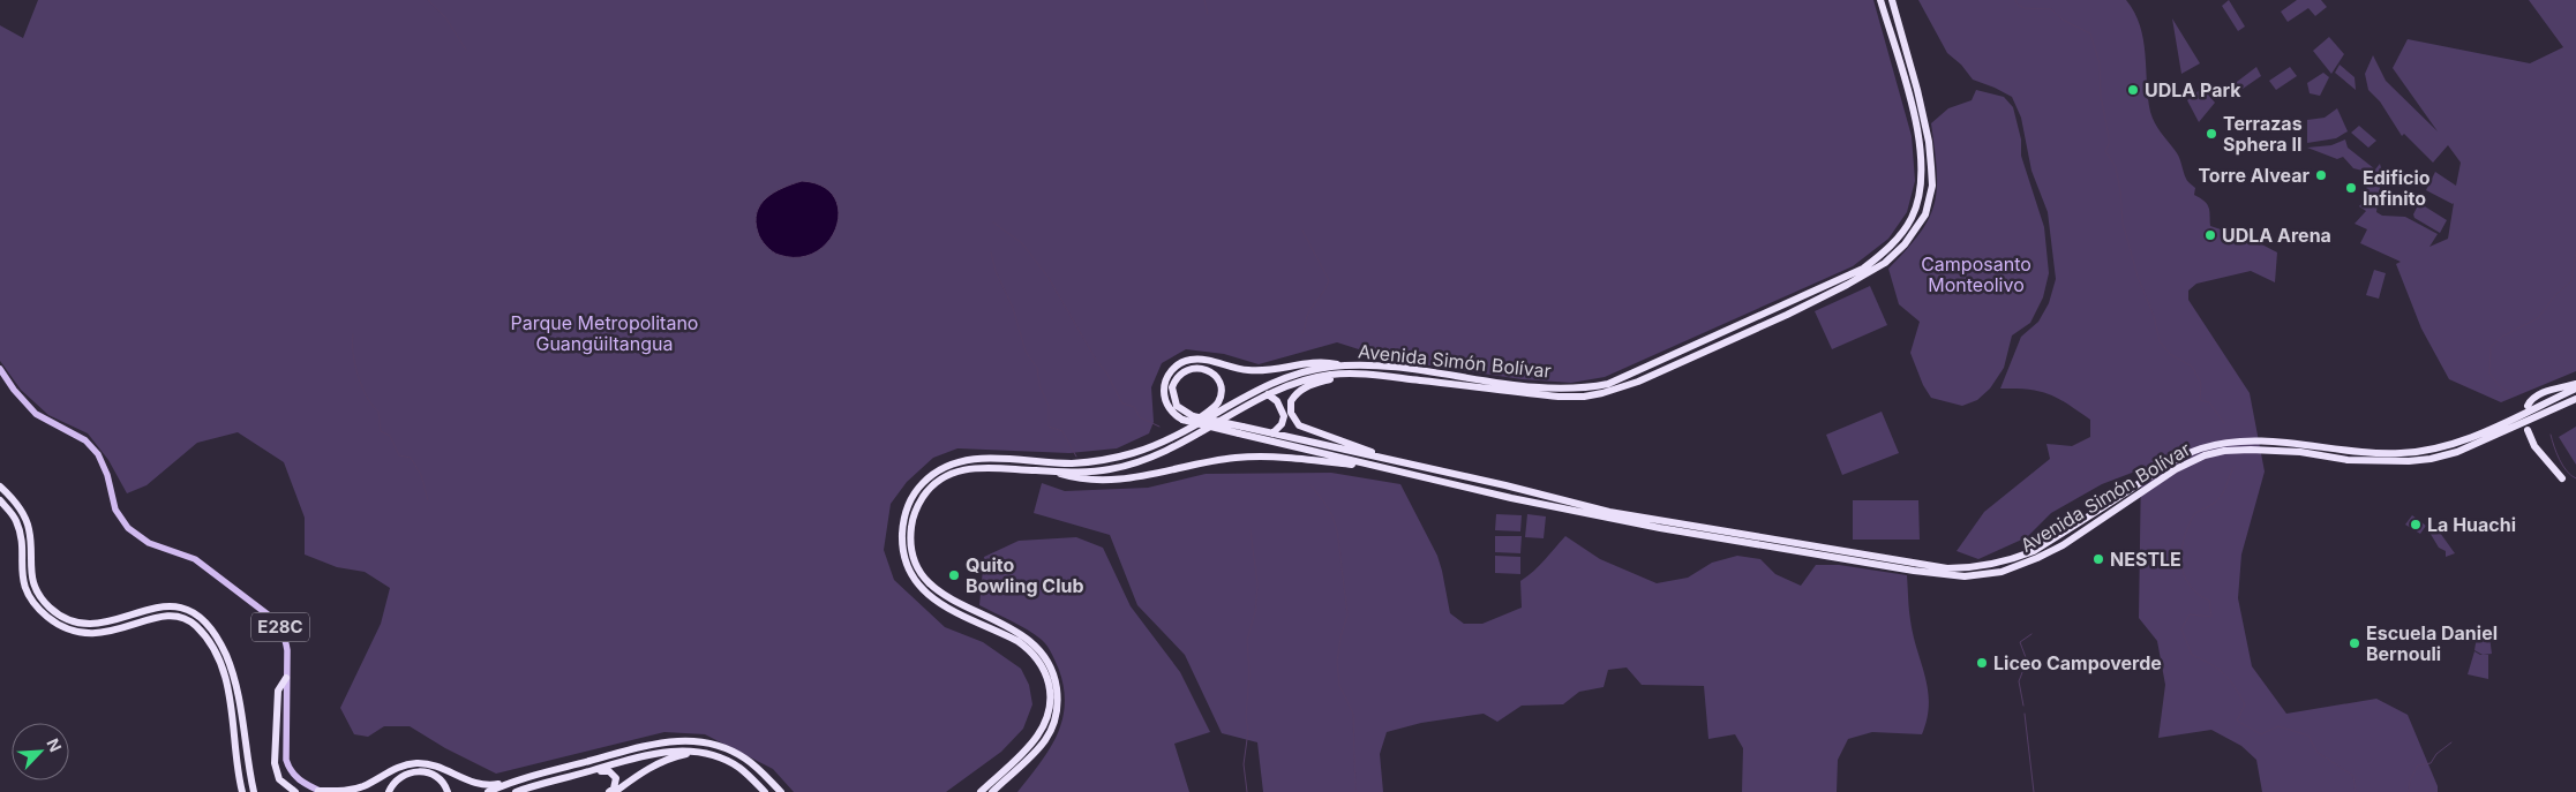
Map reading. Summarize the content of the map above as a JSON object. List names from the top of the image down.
{
  "streets": {
    "highway": ["Avenida Simón Bolívar"],
    "main road": ["E28C"]
  },
  "parks": ["Camposanto Monteolivo", "Parque Metropolitano Guangüiltangua"],
  "places": [
    "UDLA Park",
    "Terrazas Sphera II",
    "Torre Alvear",
    "Edificio Infinito",
    "UDLA Arena",
    "La Huachi",
    "NESTLE",
    "Quito Bowling Club",
    "Escuela Daniel Bernouli",
    "Liceo Campoverde"
  ],
  "north": "top right"
}
